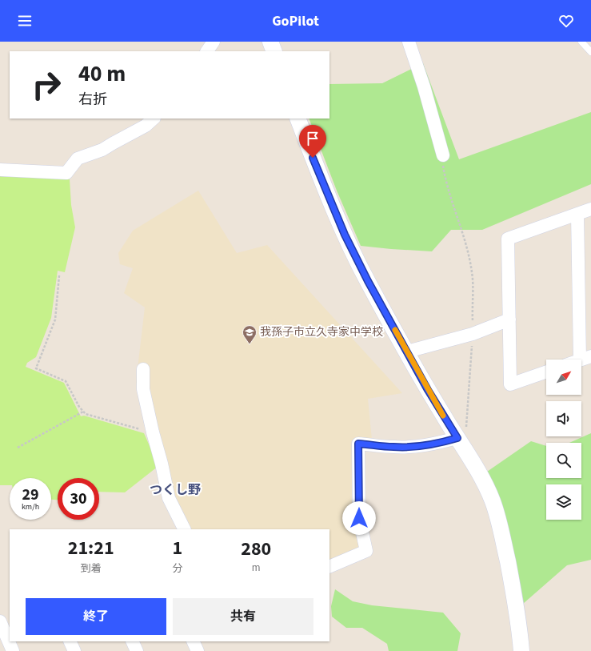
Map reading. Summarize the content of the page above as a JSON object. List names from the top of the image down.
{
  "districts": ["つくし野"],
  "places": {
    "school or university": ["我孫子市立久寺家中学校"]
  },
  "north": "top right",
  "page": {
    "header": "GoPilot",
    "turn": ["40 m", "右折"],
    "speed": "29 km/h",
    "limit": "30",
    "eta": [
      "21:21",
      "到着",
      "1",
      "分",
      "280",
      "m"
    ],
    "buttons": ["終了", "共有"]
  }
}
